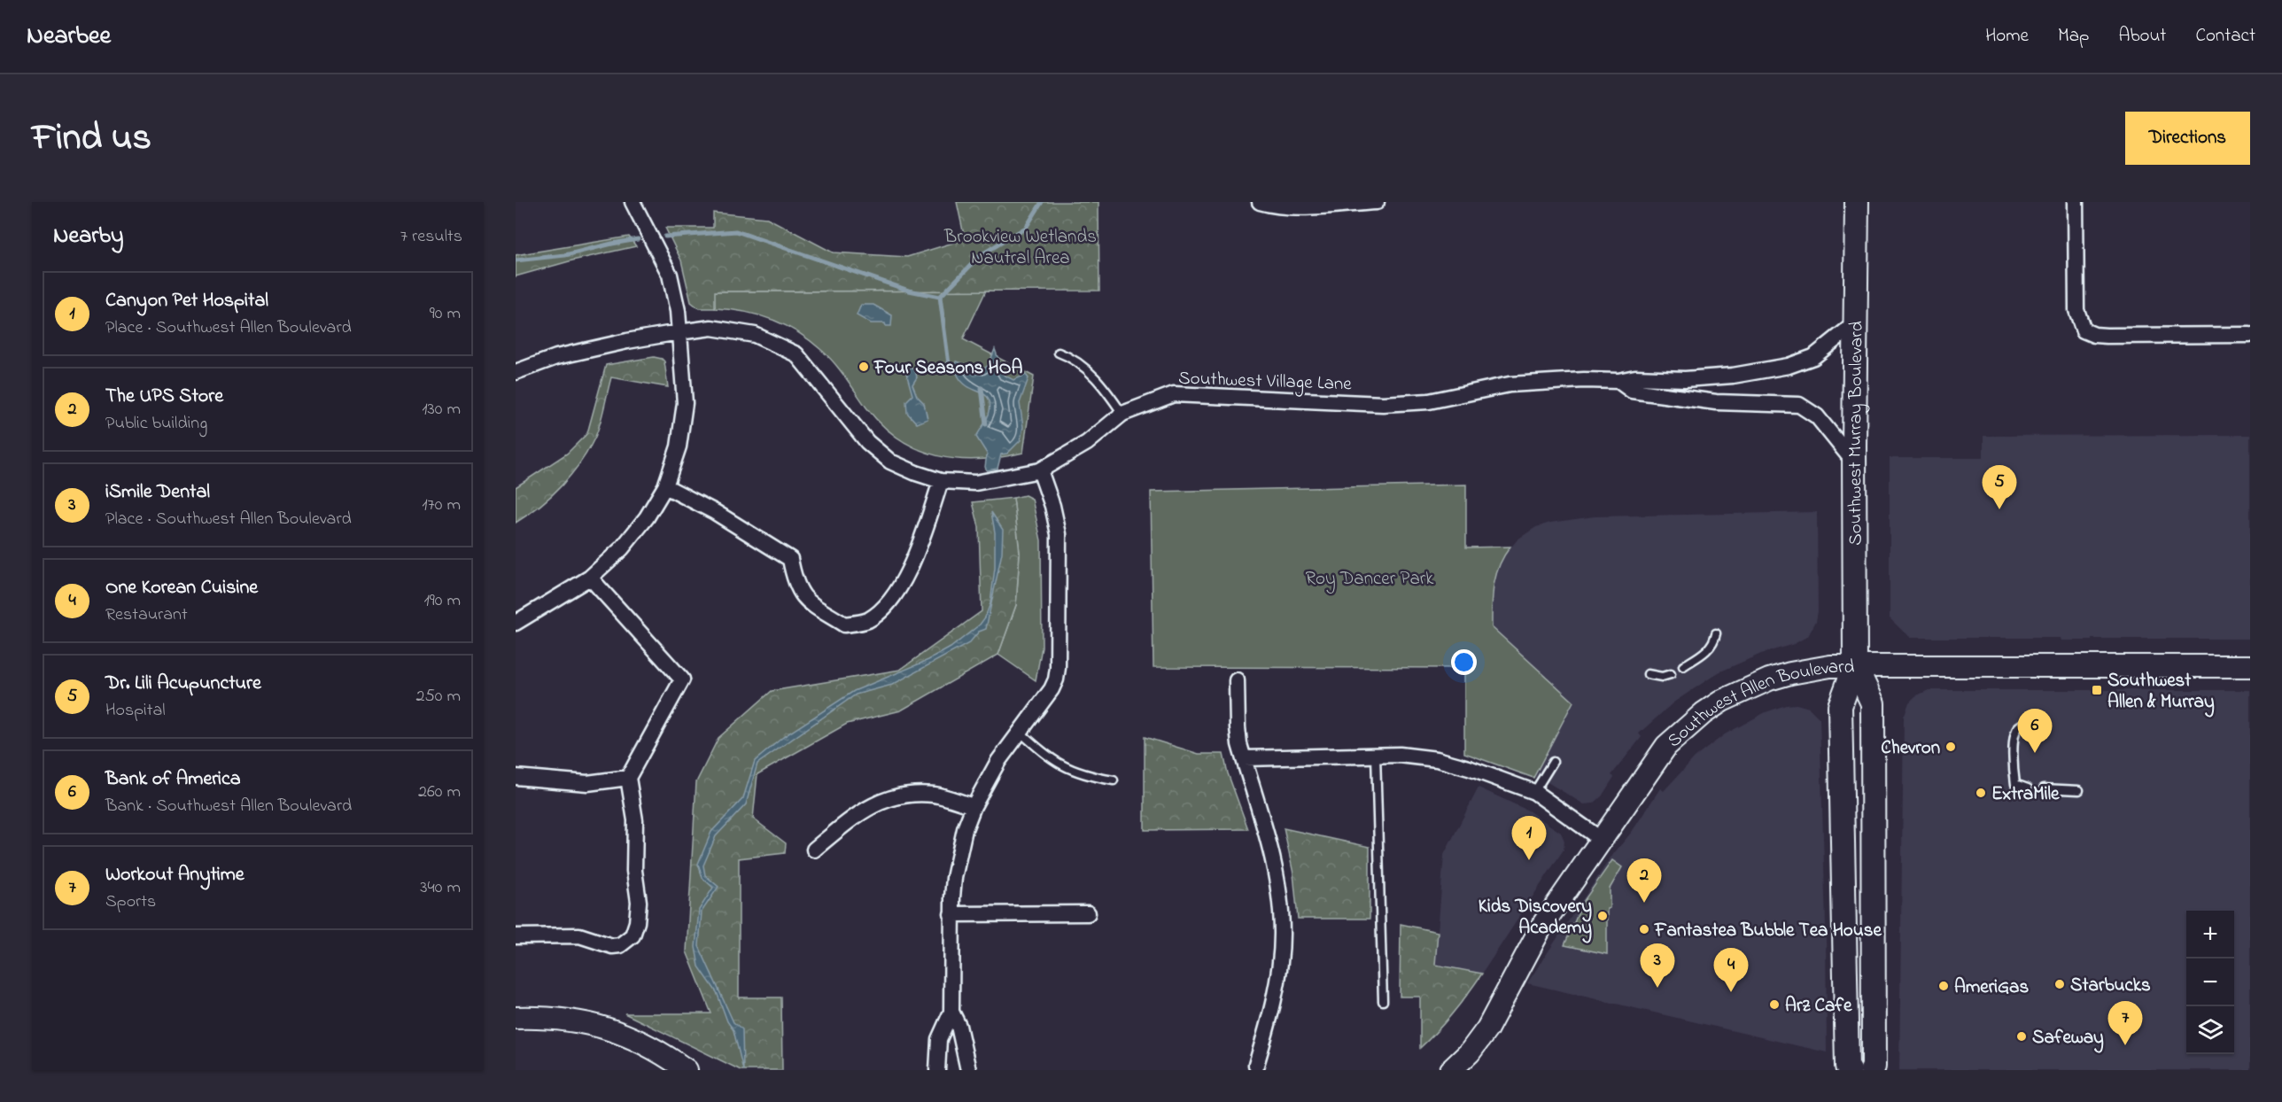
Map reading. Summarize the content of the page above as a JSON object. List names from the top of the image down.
{
  "streets": {
    "main road": ["Southwest Murray Boulevard"],
    "street": ["Southwest Village Lane", "Southwest Allen Boulevard"]
  },
  "crossings": [
    ["Southwest Village Lane", "Southwest Murray Boulevard"],
    ["Southwest Murray Boulevard", "Southwest Allen Boulevard"]
  ],
  "parks": ["Brookview Wetlands Nautral Area", "Roy Dancer Park"],
  "places": {
    "other": [
      "Four Seasons HOA",
      "Chevron",
      "ExtraMile",
      "Kids Discovery Academy",
      "Fantastea Bubble Tea House",
      "Starbucks",
      "AmeriGas",
      "Arz Cafe",
      "Safeway"
    ],
    "transit": ["Southwest Allen & Murray"]
  },
  "page": {
    "header": "Nearbee",
    "nav": [
      "Home",
      "Map",
      "About",
      "Contact"
    ],
    "title": "Find us",
    "buttons": "Directions",
    "heading": ["Nearby", "7 results"],
    "list": [
      {
        "mark": "1",
        "name": "Canyon Pet Hospital",
        "note": "Place · Southwest Allen Boulevard",
        "value": "90 m"
      },
      {
        "mark": "2",
        "name": "The UPS Store",
        "note": "Public building",
        "value": "130 m"
      },
      {
        "mark": "3",
        "name": "iSmile Dental",
        "note": "Place · Southwest Allen Boulevard",
        "value": "170 m"
      },
      {
        "mark": "4",
        "name": "One Korean Cuisine",
        "note": "Restaurant",
        "value": "190 m"
      },
      {
        "mark": "5",
        "name": "Dr. Lili Acupuncture",
        "note": "Hospital",
        "value": "250 m"
      },
      {
        "mark": "6",
        "name": "Bank of America",
        "note": "Bank · Southwest Allen Boulevard",
        "value": "260 m"
      },
      {
        "mark": "7",
        "name": "Workout Anytime",
        "note": "Sports",
        "value": "340 m"
      }
    ],
    "pins": [
      "5",
      "6",
      "1",
      "2",
      "3",
      "4",
      "7"
    ],
    "map_buttons": ["+", "−"]
  }
}
